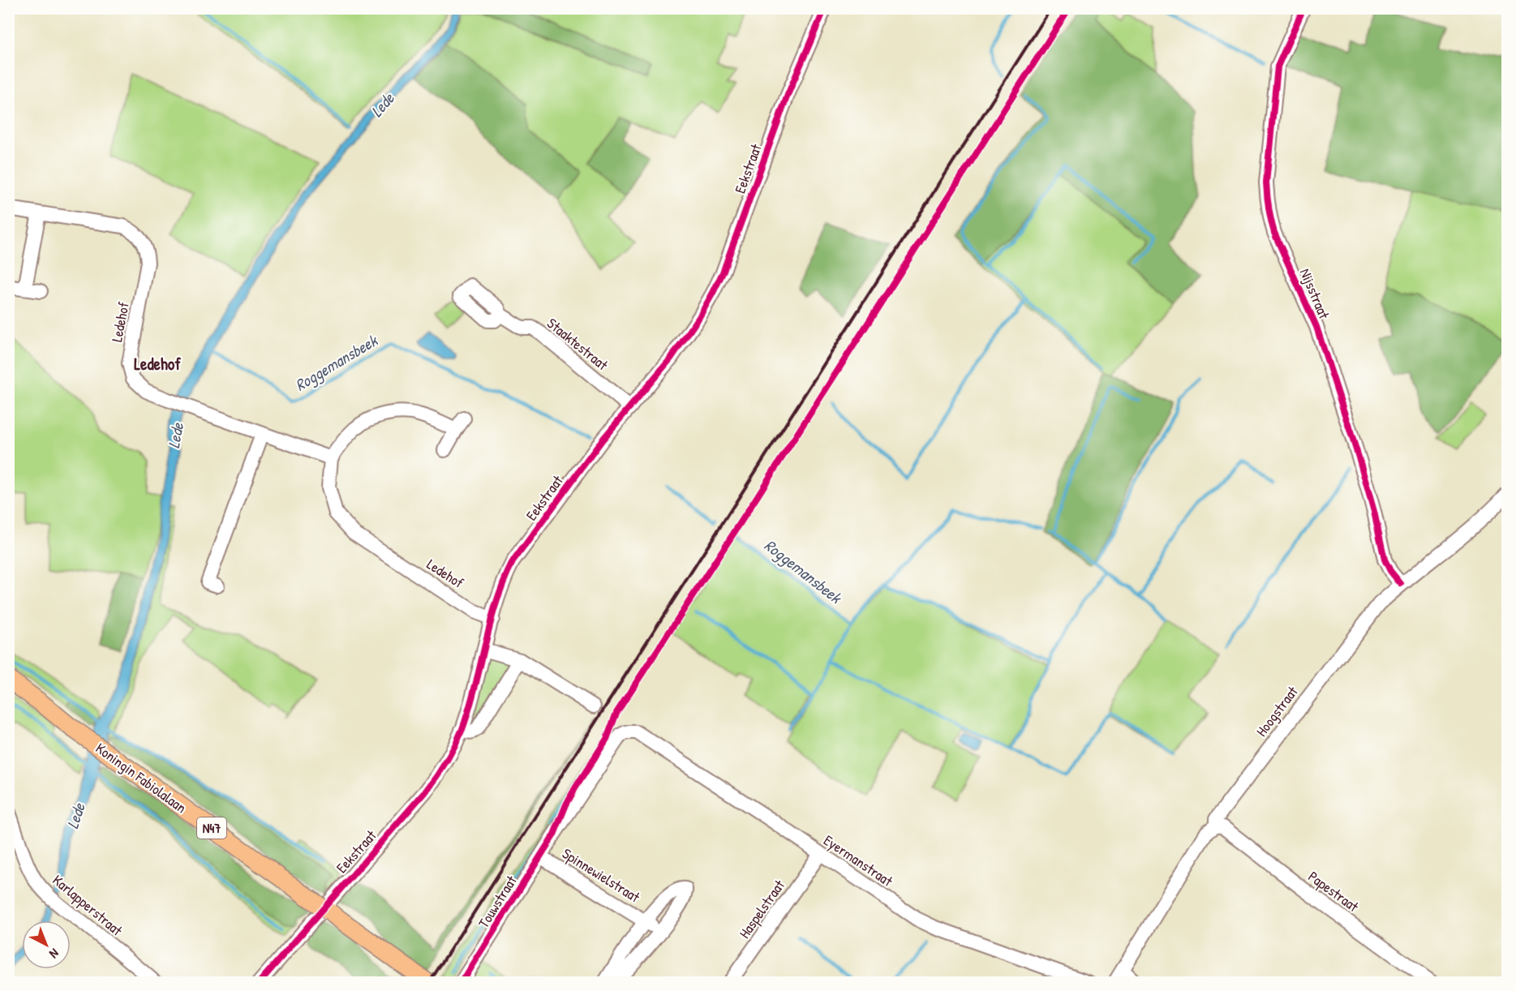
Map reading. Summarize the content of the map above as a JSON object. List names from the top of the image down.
{
  "streets": {
    "main road": ["Koningin Fabiolalaan", "N47"],
    "street": [
      "Eekstraat",
      "Nijsstraat",
      "Ledehof",
      "Staaktestraat",
      "Hoogstraat",
      "Eyermanstraat",
      "Spinnewielstraat",
      "Papestraat",
      "Touwstraat",
      "Karlapperstraat",
      "Haspelstraat"
    ]
  },
  "crossings": [
    ["Eekstraat", "Ledehof"],
    ["Eekstraat", "Staaktestraat"],
    ["Nijsstraat", "Hoogstraat"],
    ["Hoogstraat", "Papestraat"],
    ["Eyermanstraat", "Touwstraat"],
    ["Eyermanstraat", "Haspelstraat"],
    ["Spinnewielstraat", "Touwstraat"]
  ],
  "districts": ["Ledehof"],
  "water": ["Lede", "Roggemansbeek"],
  "north": "bottom right"
}
